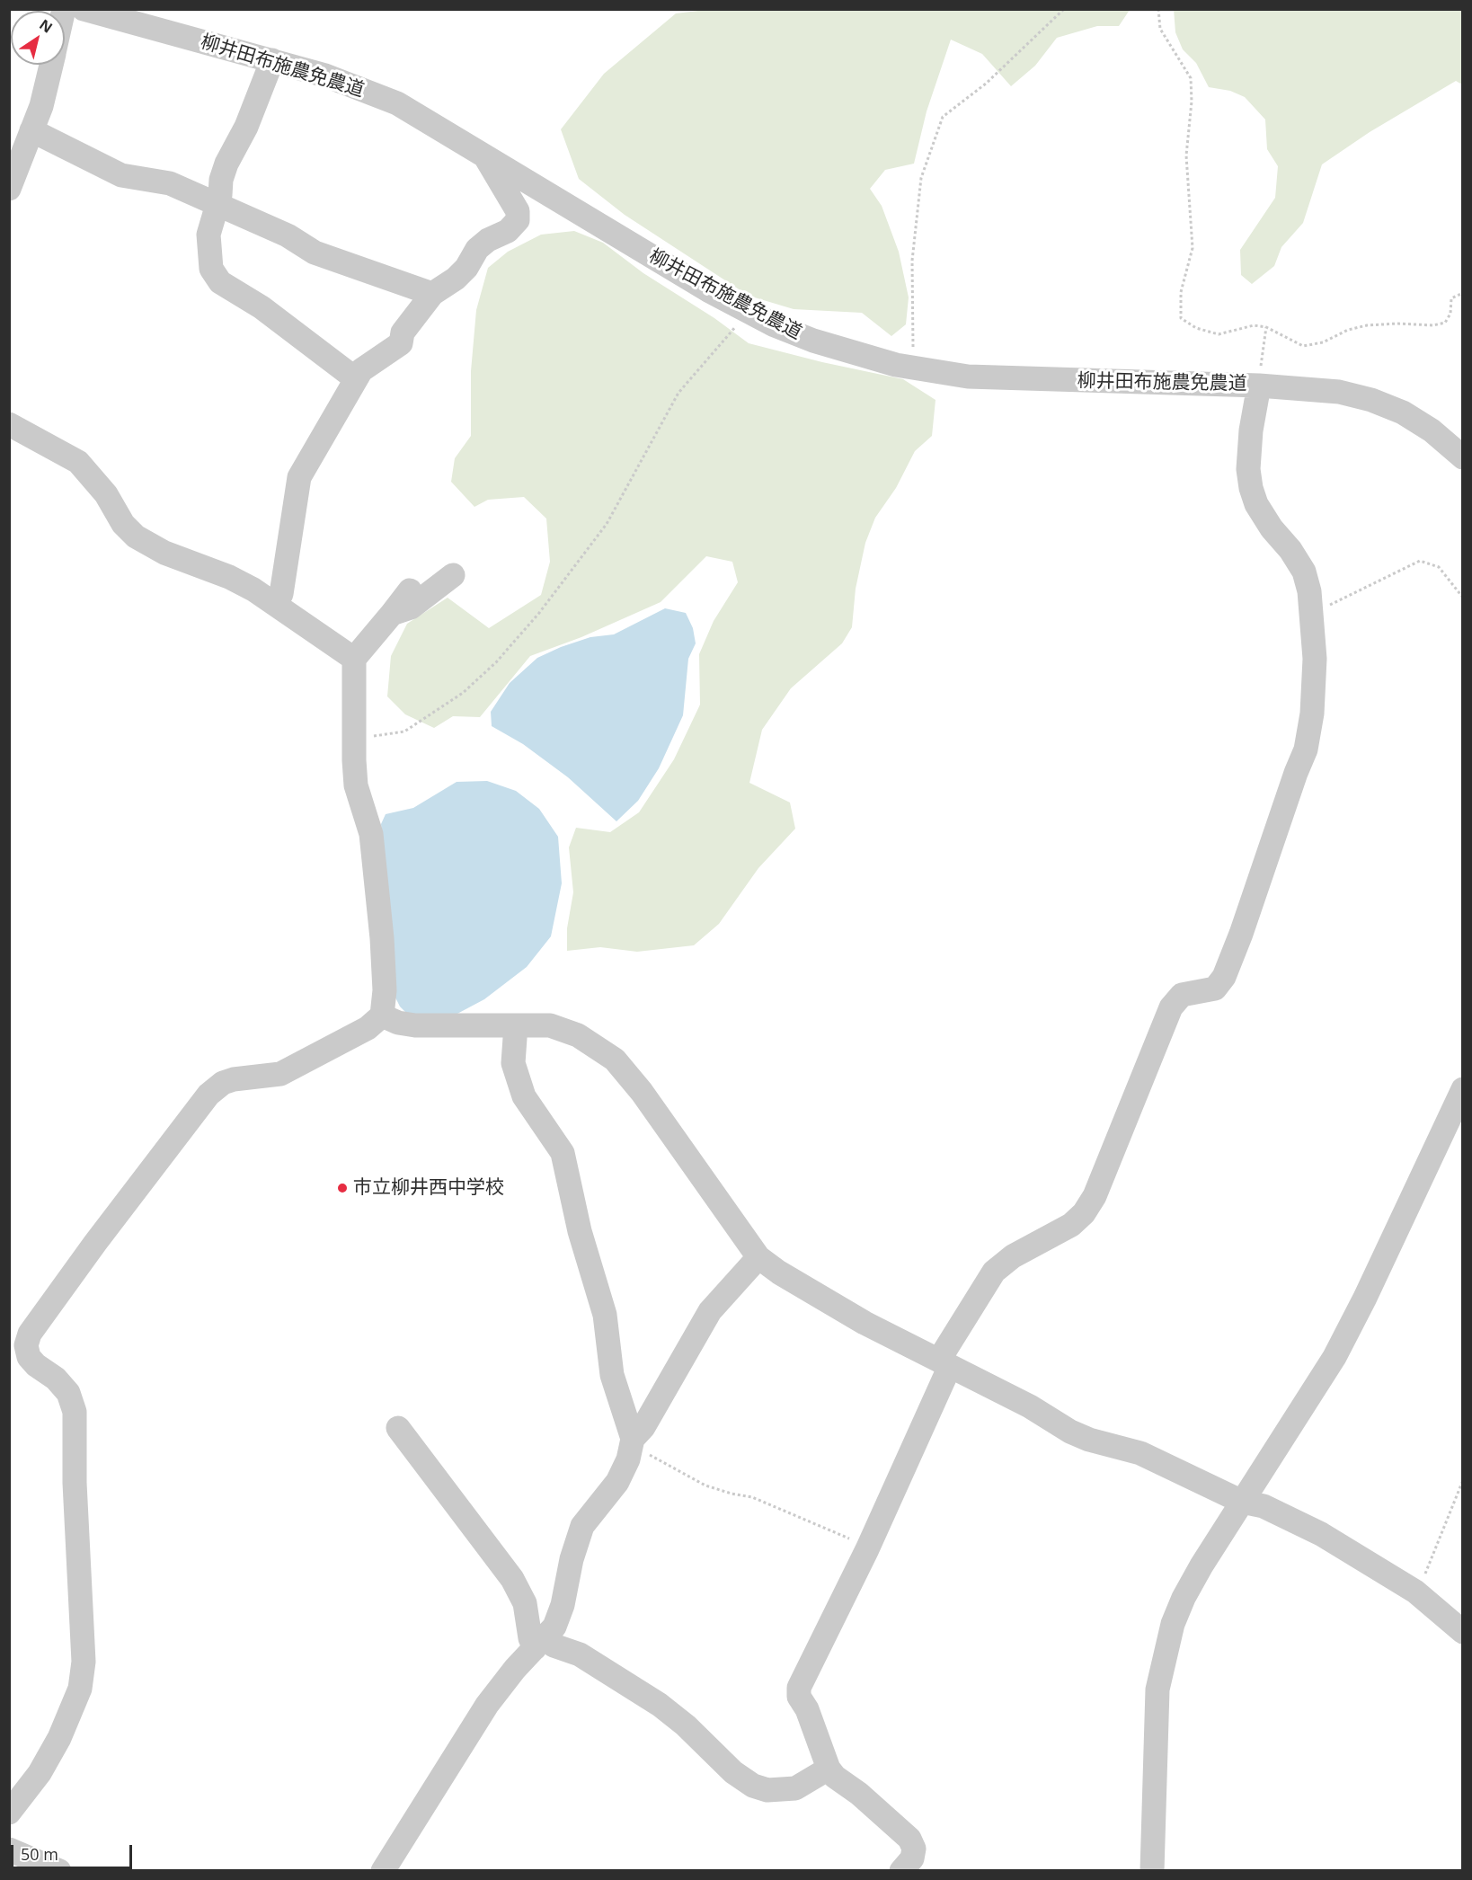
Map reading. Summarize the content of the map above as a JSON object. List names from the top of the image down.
{
  "streets": {
    "street": ["柳井田布施農免農道"]
  },
  "places": ["市立柳井西中学校"],
  "scale_bar": "50 m",
  "north": "top right"
}
